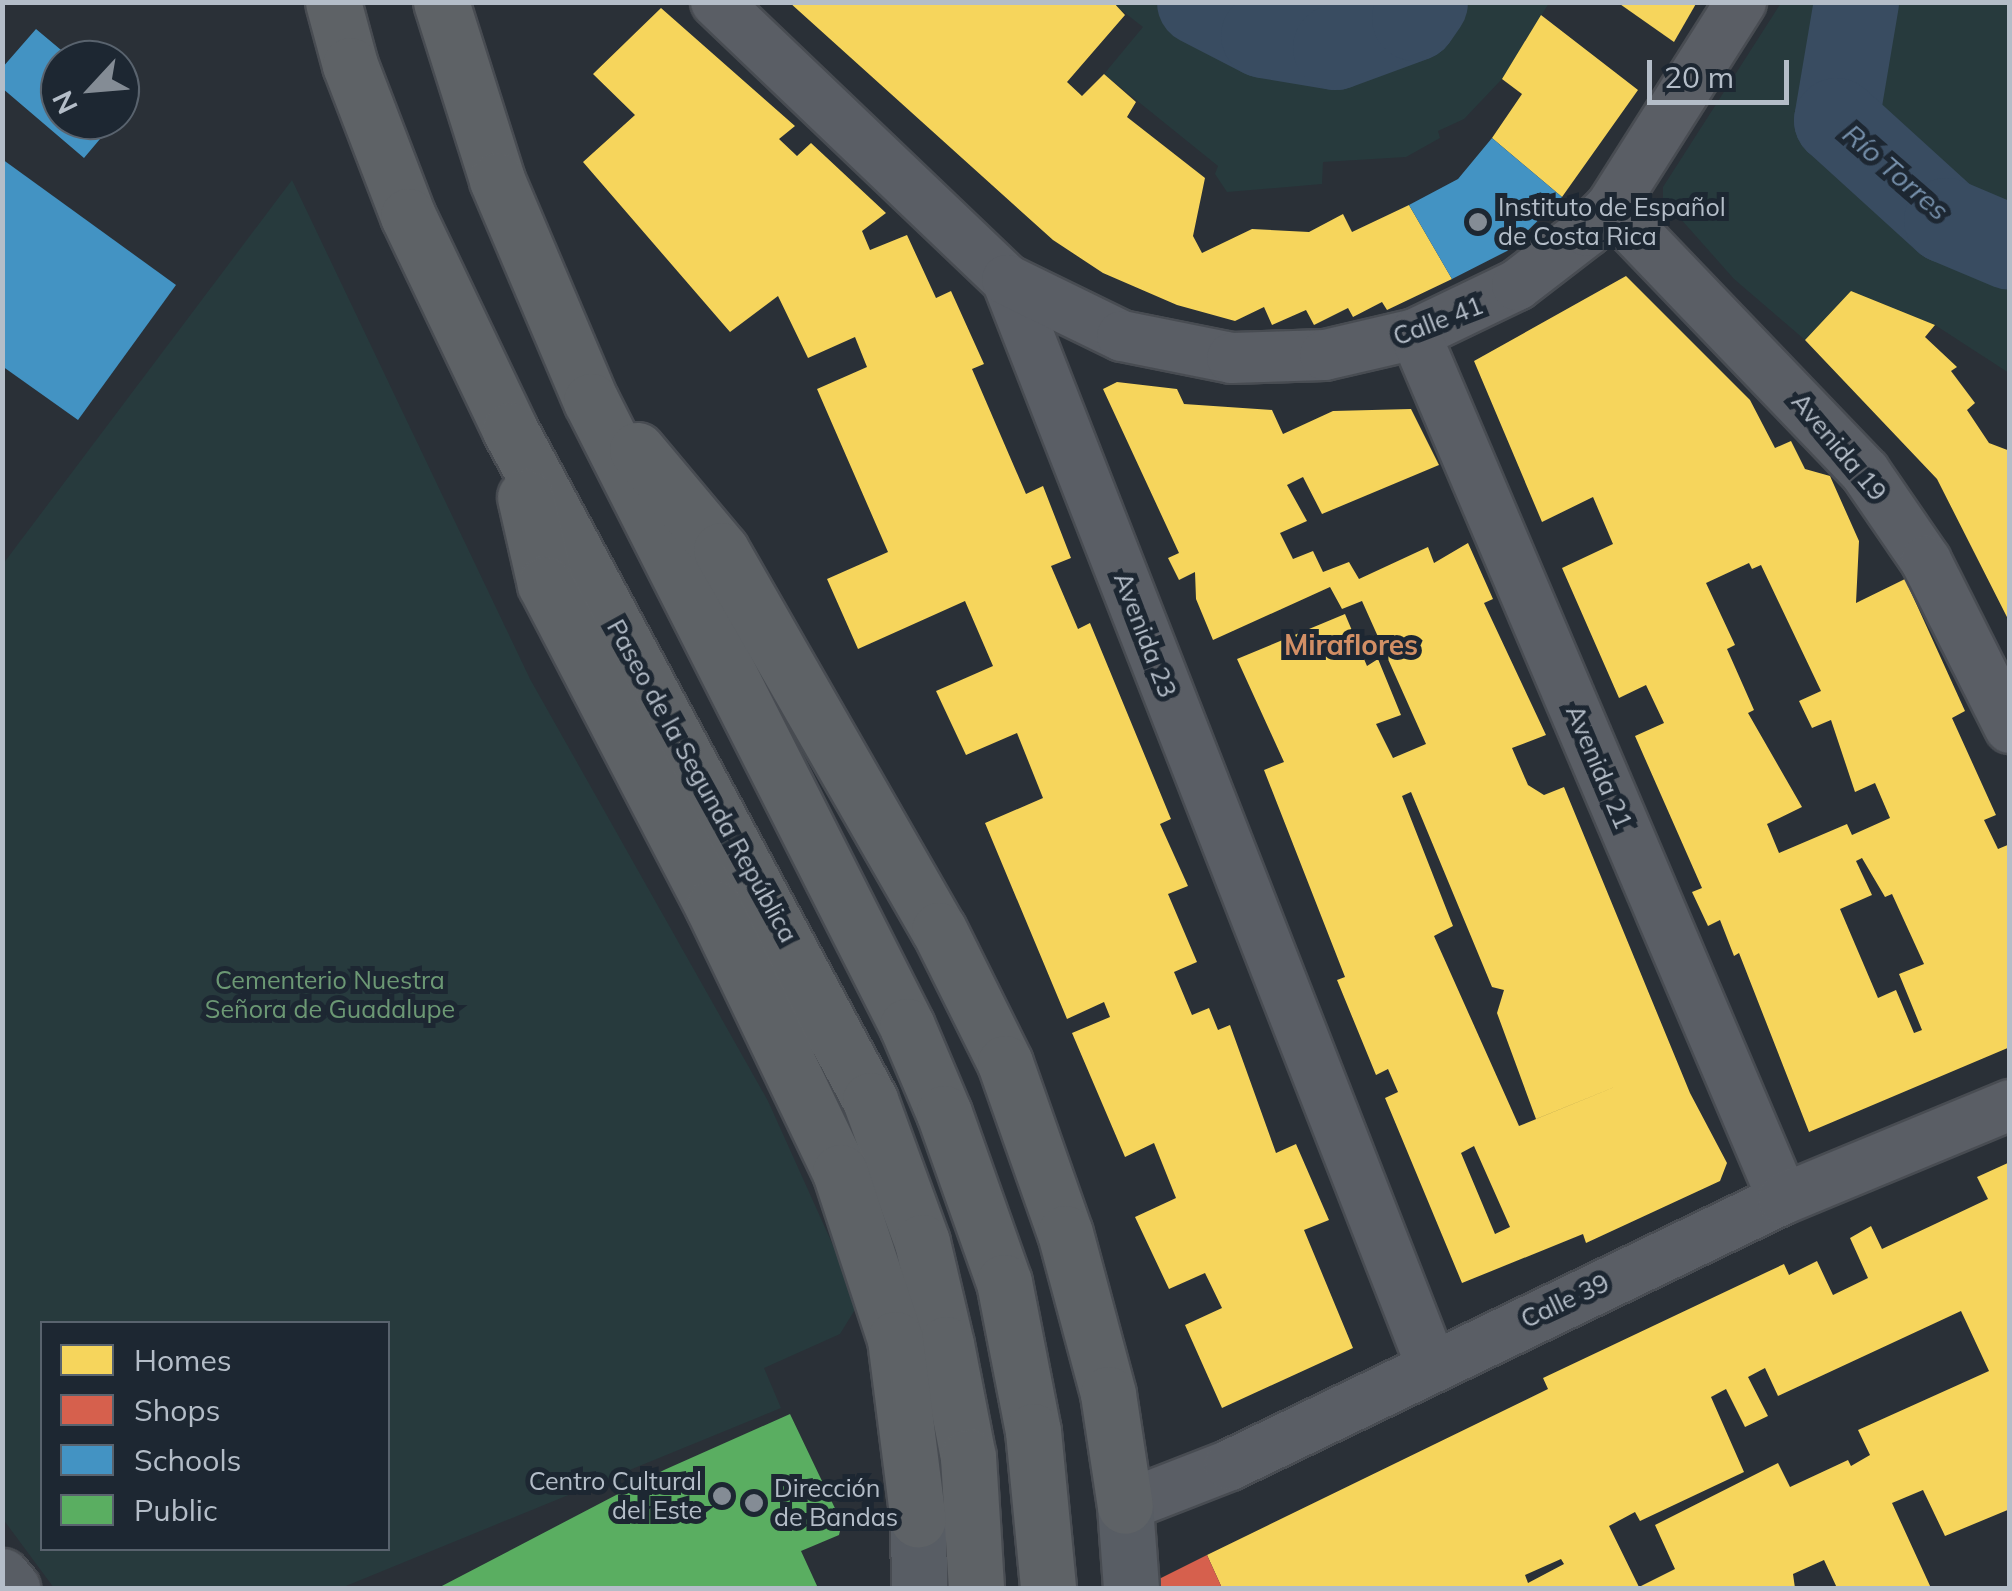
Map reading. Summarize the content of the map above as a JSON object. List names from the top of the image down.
{
  "streets": {
    "highway": ["Paseo de la Segunda República"],
    "street": [
      "Calle 41",
      "Avenida 19",
      "Avenida 23",
      "Avenida 21",
      "Calle 39"
    ]
  },
  "crossings": [
    ["Calle 41", "Avenida 19"],
    ["Calle 41", "Avenida 23"],
    ["Calle 41", "Avenida 21"],
    ["Avenida 23", "Calle 39"],
    ["Avenida 21", "Calle 39"]
  ],
  "districts": ["Miraflores"],
  "water": ["Río Torres"],
  "parks": ["Cementerio Nuestra Señora de Guadalupe"],
  "places": ["Instituto de Español de Costa Rica", "Centro Cultural del Este", "Dirección de Bandas"],
  "legend": [
    "Homes",
    "Shops",
    "Schools",
    "Public"
  ],
  "scale_bar": "20 m",
  "north": "bottom left"
}
